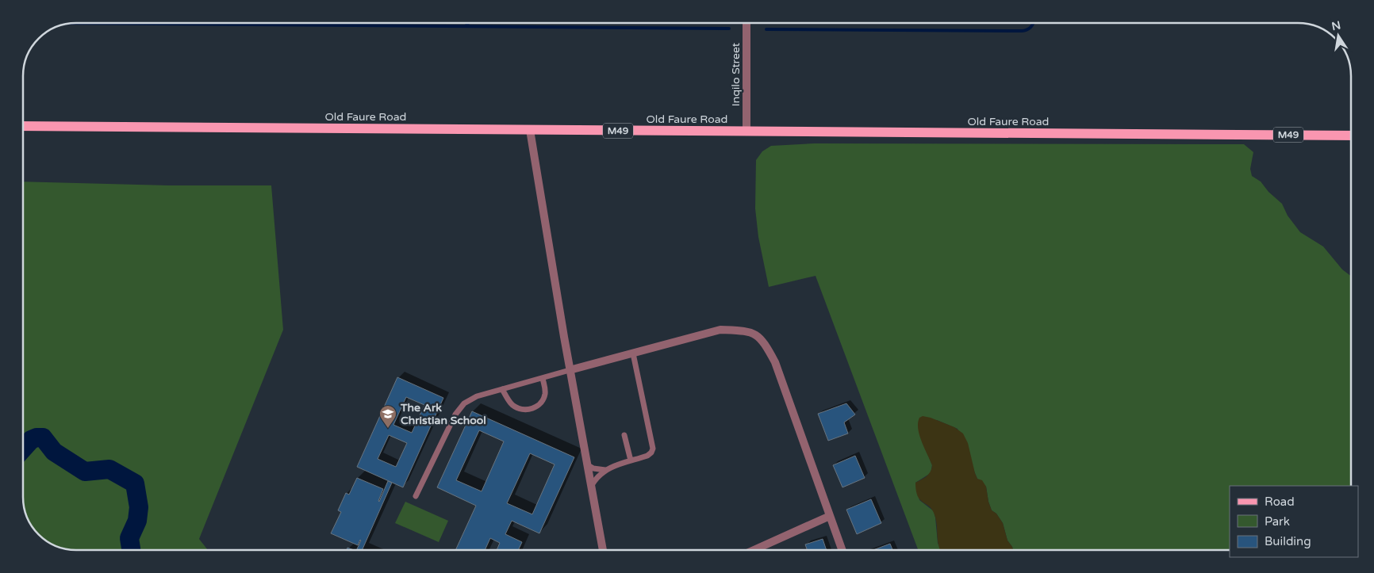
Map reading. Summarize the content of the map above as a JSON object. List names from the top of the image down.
{
  "streets": {
    "main road": ["Old Faure Road", "M49"],
    "street": ["Inqilo Street"]
  },
  "crossings": [
    ["Inqilo Street", "Old Faure Road"]
  ],
  "places": {
    "school or university": ["The Ark Christian School"]
  },
  "legend": ["Road", "Park", "Building"],
  "north": "top"
}
